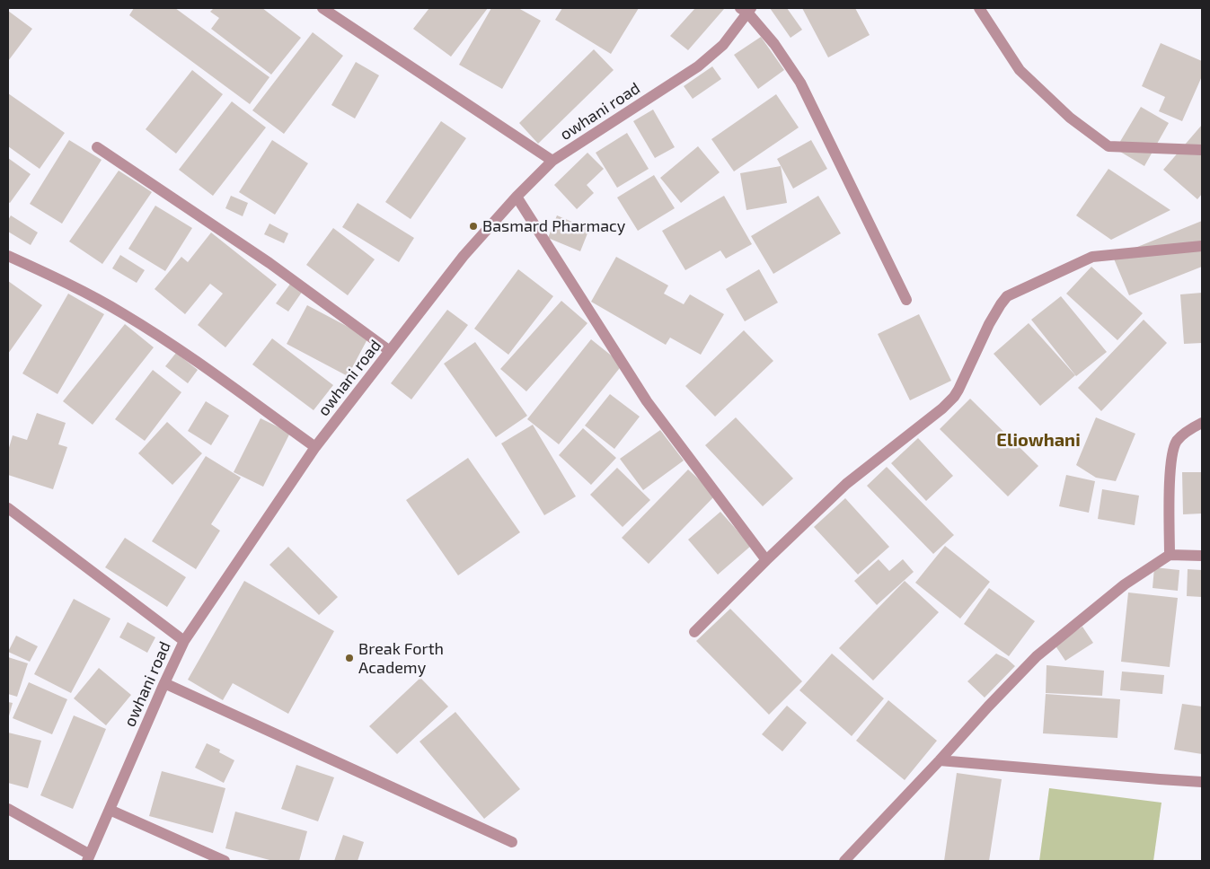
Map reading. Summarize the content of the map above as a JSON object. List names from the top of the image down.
{
  "streets": {
    "street": ["owhani road"]
  },
  "districts": ["Eliowhani"],
  "places": ["Basmard Pharmacy", "Break Forth Academy"]
}
